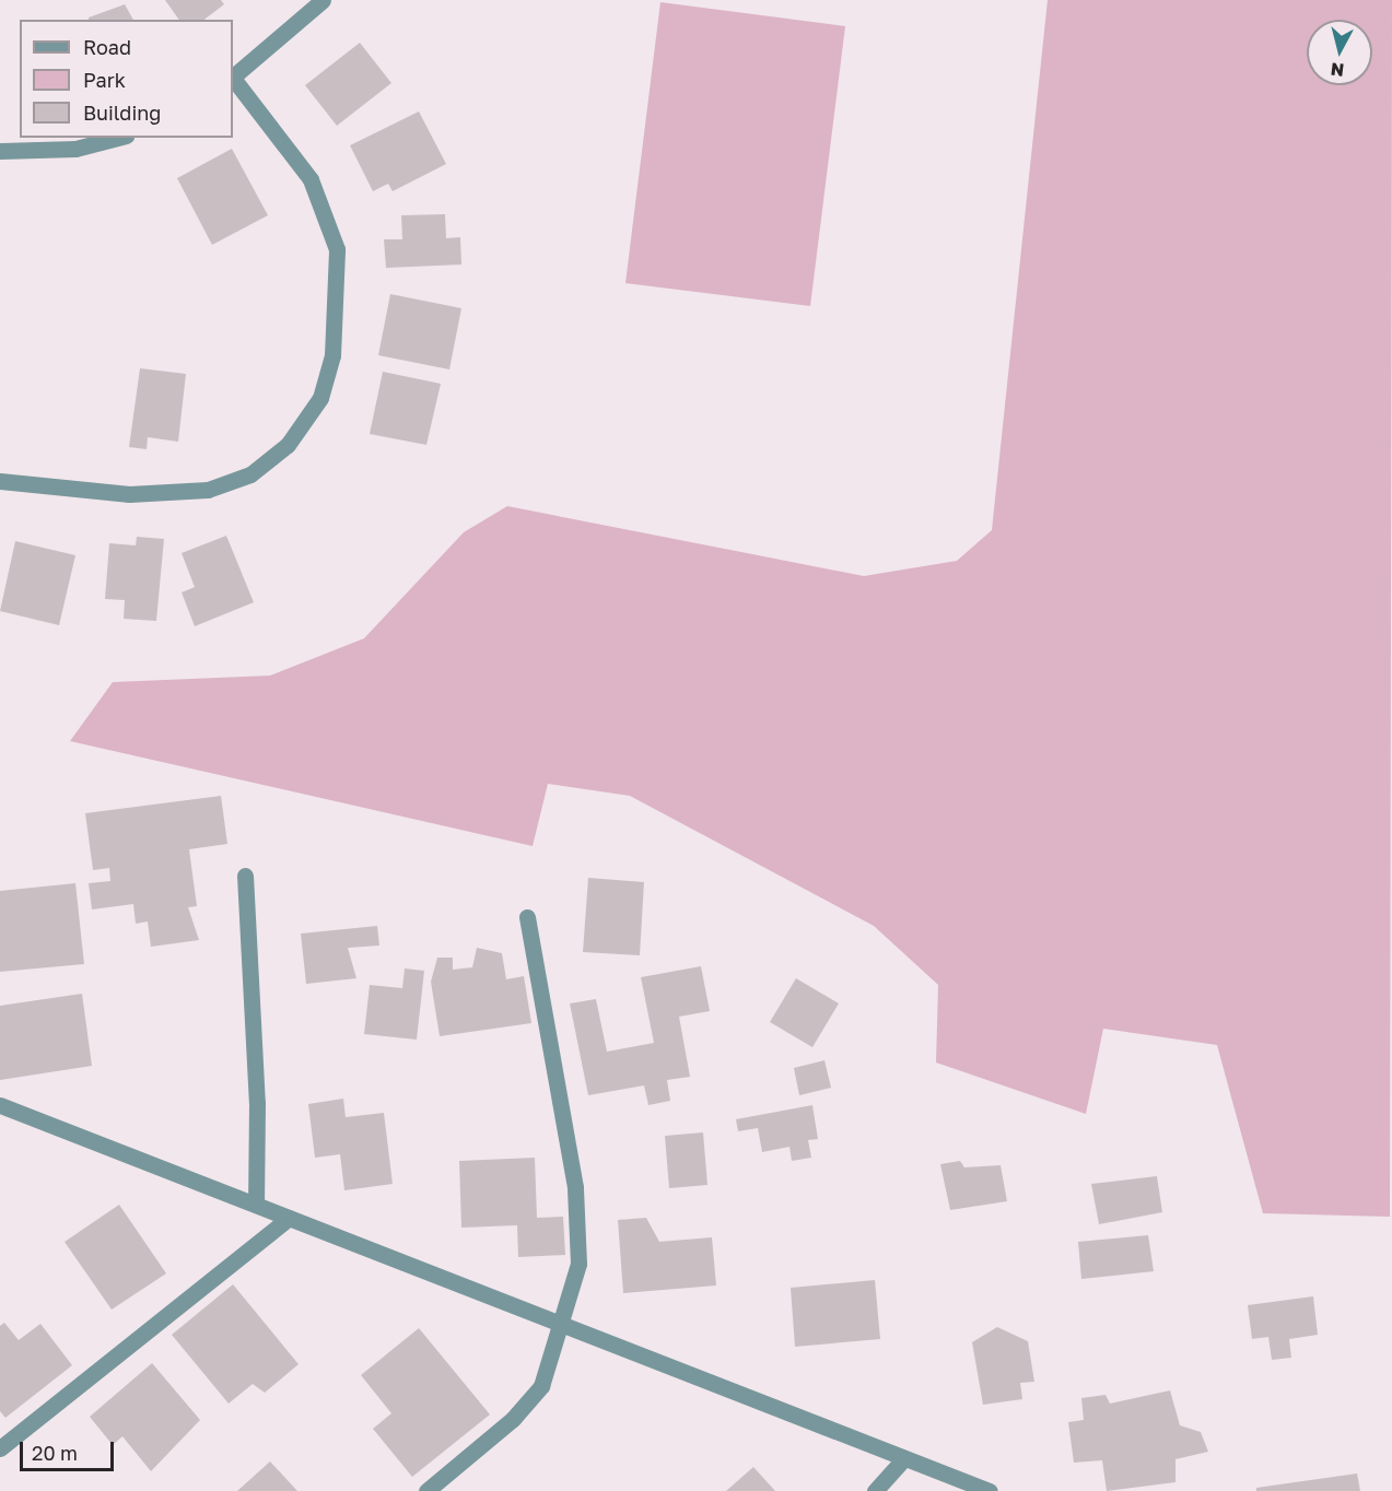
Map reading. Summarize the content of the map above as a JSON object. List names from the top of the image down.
{
  "legend": ["Road", "Park", "Building"],
  "scale_bar": "20 m",
  "north": "bottom"
}
